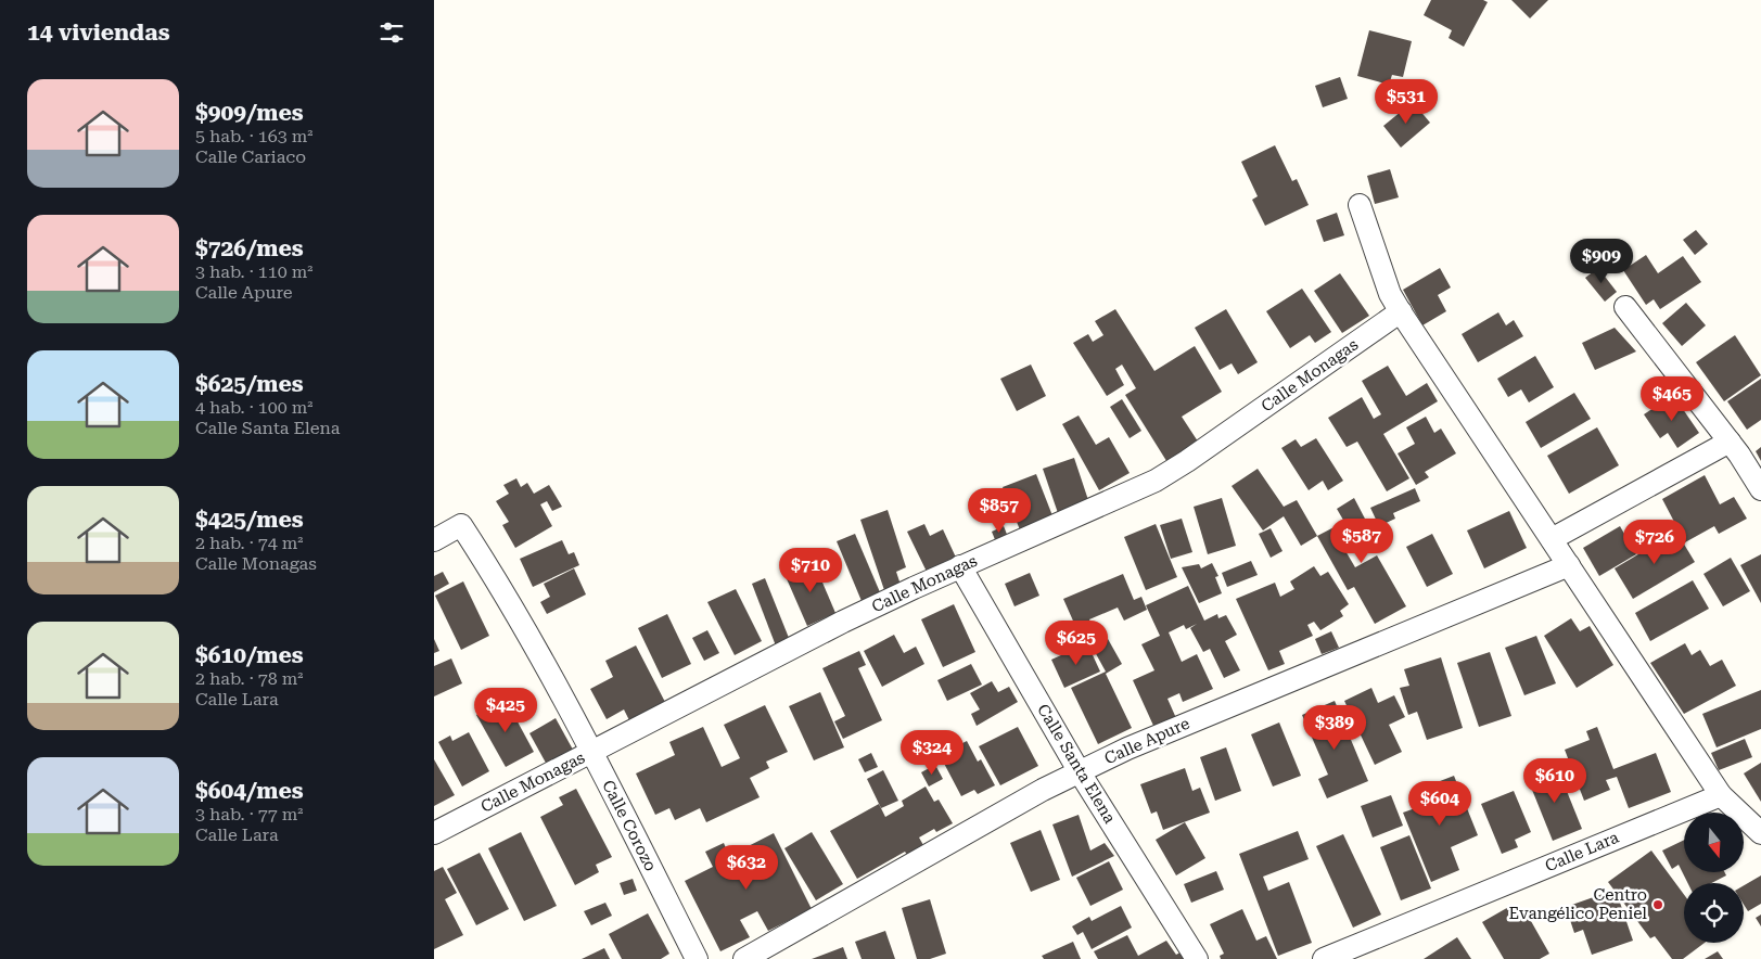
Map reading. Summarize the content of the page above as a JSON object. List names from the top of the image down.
{
  "streets": {
    "street": [
      "Calle Monagas",
      "Calle Apure",
      "Calle Santa Elena",
      "Calle Corozo",
      "Calle Lara"
    ]
  },
  "crossings": [
    ["Calle Monagas", "Calle Santa Elena"],
    ["Calle Monagas", "Calle Corozo"],
    ["Calle Apure", "Calle Santa Elena"]
  ],
  "places": ["Centro Evangélico Peniel"],
  "north": "bottom",
  "page": {
    "heading": "14 viviendas",
    "list": [
      {
        "name": "$909/mes",
        "note": "5 hab. · 163 m² · Calle Cariaco"
      },
      {
        "name": "$726/mes",
        "note": "3 hab. · 110 m² · Calle Apure"
      },
      {
        "name": "$625/mes",
        "note": "4 hab. · 100 m² · Calle Santa Elena"
      },
      {
        "name": "$425/mes",
        "note": "2 hab. · 74 m² · Calle Monagas"
      },
      {
        "name": "$610/mes",
        "note": "2 hab. · 78 m² · Calle Lara"
      },
      {
        "name": "$604/mes",
        "note": "3 hab. · 77 m² · Calle Lara"
      }
    ],
    "price": [
      "$531",
      "$909",
      "$465",
      "$857",
      "$587",
      "$726",
      "$710",
      "$625",
      "$425",
      "$389",
      "$324",
      "$610",
      "$604",
      "$632"
    ]
  }
}
